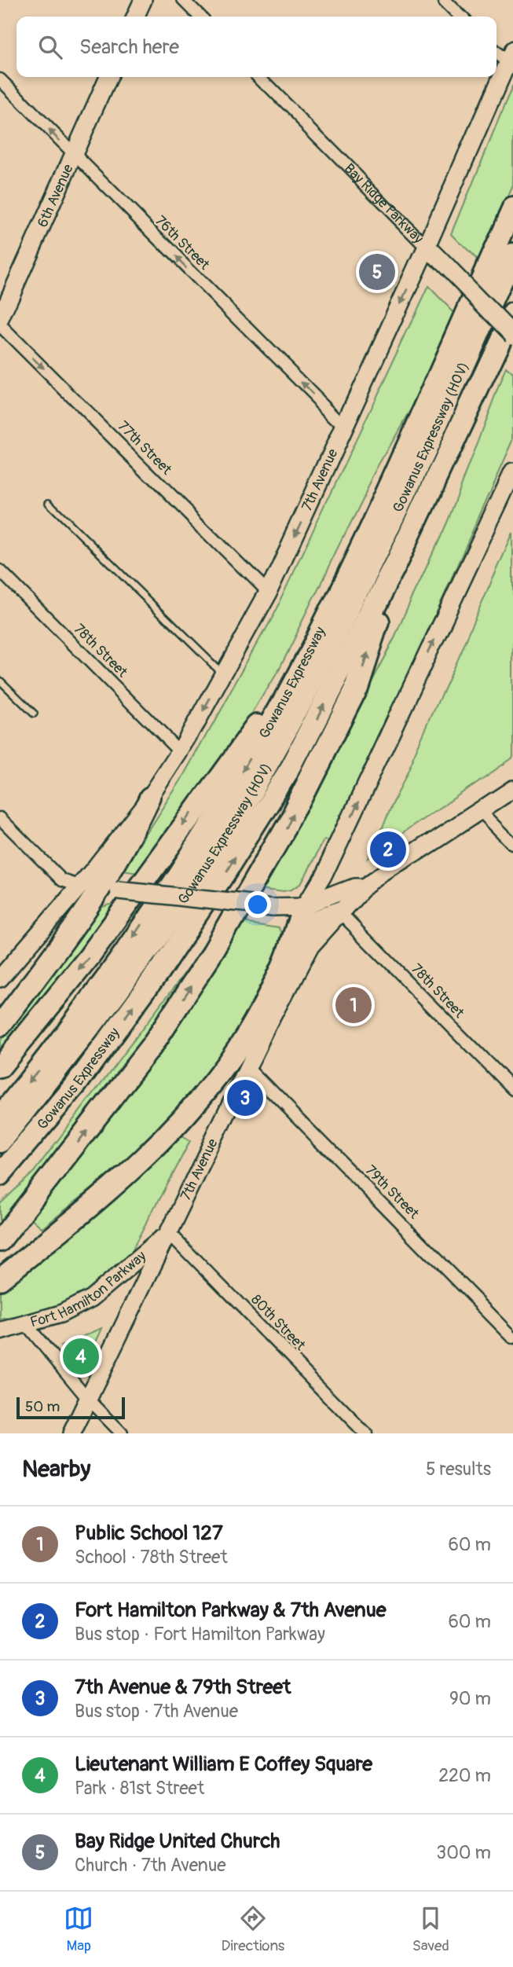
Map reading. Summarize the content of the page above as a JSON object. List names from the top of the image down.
{
  "streets": {
    "highway": ["Gowanus Expressway (HOV)", "Gowanus Expressway"],
    "main road": [
      "6th Avenue",
      "Bay Ridge Parkway",
      "7th Avenue",
      "Fort Hamilton Parkway"
    ],
    "street": [
      "76th Street",
      "77th Street",
      "78th Street",
      "79th Street",
      "80th Street"
    ]
  },
  "crossings": [
    ["6th Avenue", "76th Street"],
    ["Bay Ridge Parkway", "7th Avenue"],
    ["76th Street", "7th Avenue"],
    ["77th Street", "7th Avenue"],
    ["7th Avenue", "78th Street"],
    ["7th Avenue", "79th Street"],
    ["7th Avenue", "Fort Hamilton Parkway"],
    ["7th Avenue", "80th Street"],
    ["Fort Hamilton Parkway", "80th Street"]
  ],
  "one_way": ["76th Street", "77th Street"],
  "scale_bar": "50 m",
  "page": {
    "search": "Search here",
    "pins": [
      "5",
      "2",
      "1",
      "3",
      "4"
    ],
    "scale": "50 m",
    "heading": ["Nearby", "5 results"],
    "list": [
      {
        "mark": "1",
        "name": "Public School 127",
        "note": "School · 78th Street",
        "value": "60 m"
      },
      {
        "mark": "2",
        "name": "Fort Hamilton Parkway & 7th Avenue",
        "note": "Bus stop · Fort Hamilton Parkway",
        "value": "60 m"
      },
      {
        "mark": "3",
        "name": "7th Avenue & 79th Street",
        "note": "Bus stop · 7th Avenue",
        "value": "90 m"
      },
      {
        "mark": "4",
        "name": "Lieutenant William E Coffey Square",
        "note": "Park · 81st Street",
        "value": "220 m"
      },
      {
        "mark": "5",
        "name": "Bay Ridge United Church",
        "note": "Church · 7th Avenue",
        "value": "300 m"
      }
    ],
    "nav": ["Map", "Directions", "Saved"]
  }
}
